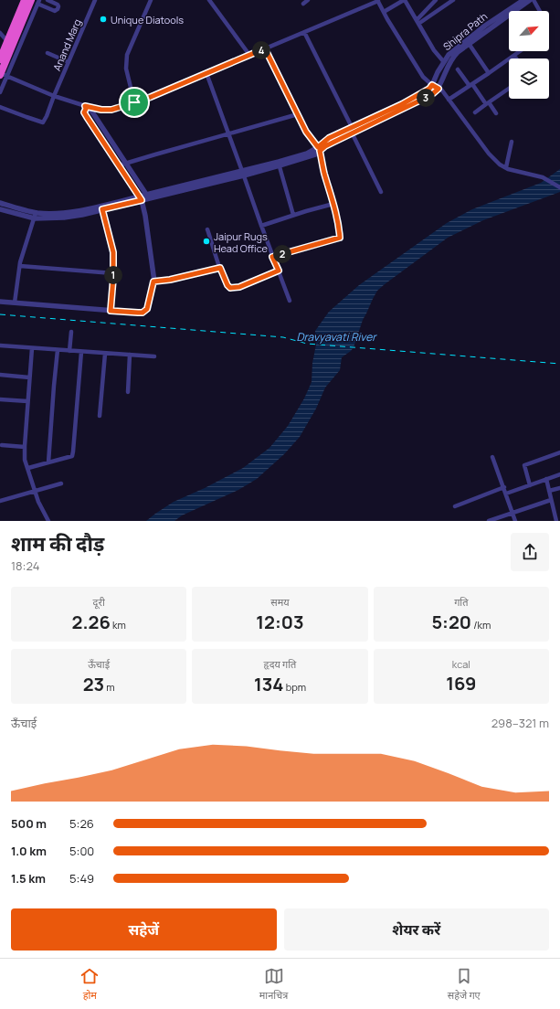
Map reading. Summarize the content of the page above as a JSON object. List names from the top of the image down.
{
  "streets": {
    "street": ["Shipra Path", "Anand Marg"]
  },
  "water": ["Dravyavati River"],
  "places": ["Unique Diatools", "Jaipur Rugs Head Office"],
  "north": "top right",
  "page": {
    "pins": [
      "4",
      "3",
      "2",
      "1"
    ],
    "heading": ["शाम की दौड़", "18:24"],
    "stats": [
      ["दूरी", "2.26 km"],
      ["समय", "12:03"],
      ["गति", "5:20 /km"],
      ["ऊँचाई", "23 m"],
      ["हृदय गति", "134 bpm"],
      ["kcal", "169"]
    ],
    "chart": ["ऊँचाई", "298–321 m"],
    "list": [
      {
        "name": "500 m",
        "note": "5:26"
      },
      {
        "name": "1.0 km",
        "note": "5:00"
      },
      {
        "name": "1.5 km",
        "note": "5:49"
      }
    ],
    "buttons": ["सहेजें", "शेयर करें"],
    "tabs": ["होम", "मानचित्र", "सहेजे गए"]
  }
}
